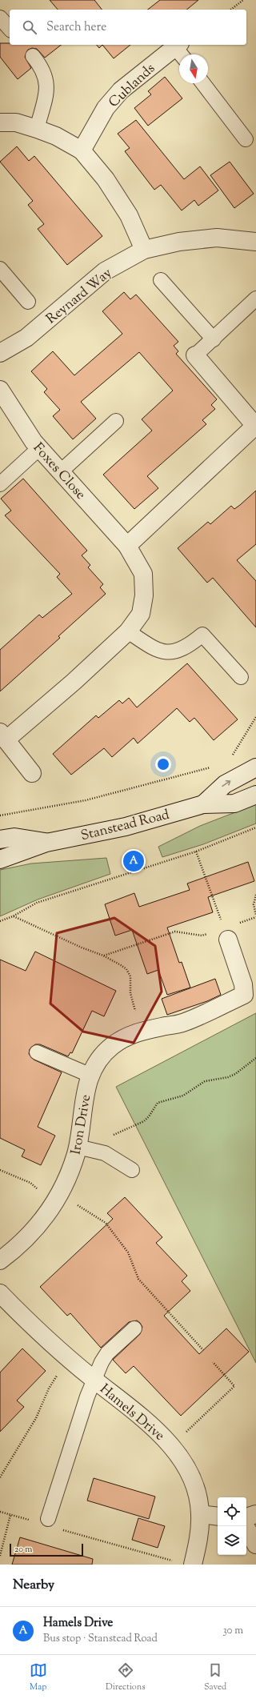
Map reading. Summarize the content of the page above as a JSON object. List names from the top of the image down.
{
  "streets": {
    "street": [
      "Cublands",
      "Reynard Way",
      "Foxes Close",
      "Stanstead Road",
      "Iron Drive",
      "Hamels Drive"
    ]
  },
  "scale_bar": "20 m",
  "north": "bottom",
  "page": {
    "search": "Search here",
    "pins": "A",
    "scale": "20 m",
    "heading": "Nearby",
    "list": [
      {
        "mark": "A",
        "name": "Hamels Drive",
        "note": "Bus stop · Stanstead Road",
        "value": "30 m"
      }
    ],
    "nav": ["Map", "Directions", "Saved"]
  }
}
